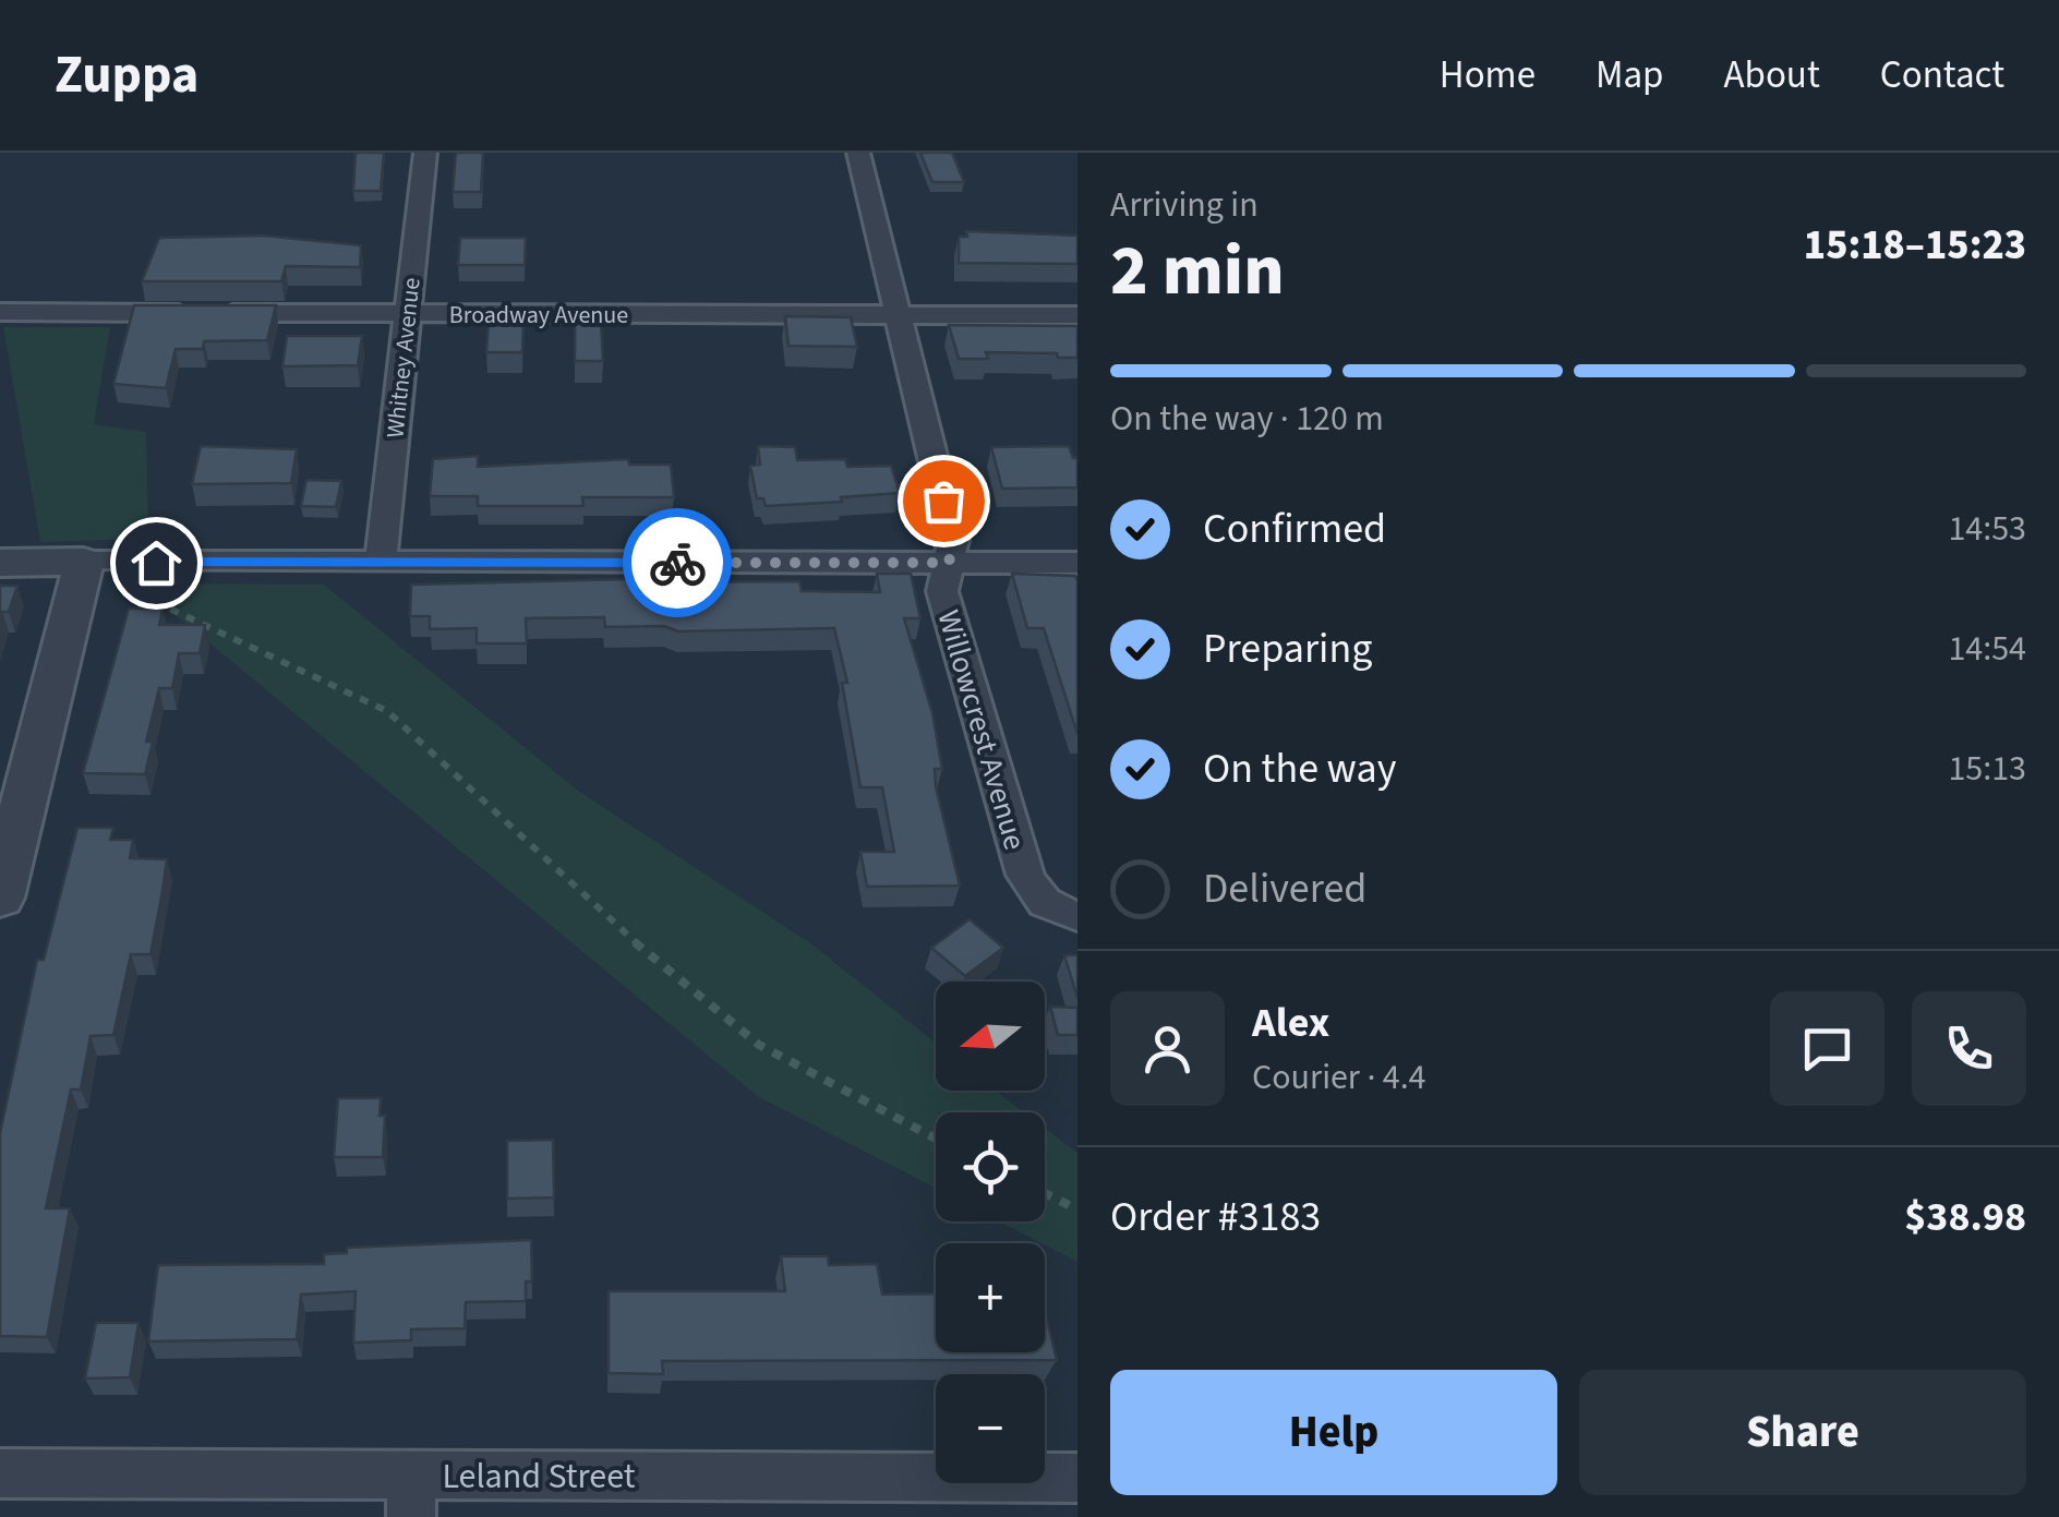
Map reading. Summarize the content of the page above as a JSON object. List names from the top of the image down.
{
  "streets": {
    "street": [
      "Broadway Avenue",
      "Whitney Avenue",
      "Willowcrest Avenue",
      "Leland Street"
    ]
  },
  "crossings": [
    ["Broadway Avenue", "Whitney Avenue"],
    ["Broadway Avenue", "Willowcrest Avenue"]
  ],
  "north": "left",
  "page": {
    "header": "Zuppa",
    "nav": [
      "Home",
      "Map",
      "About",
      "Contact"
    ],
    "heading": ["2 min", "Arriving in", "15:18–15:23"],
    "panel": [
      "Alex",
      "Courier · 4.4",
      "Order #3183",
      "$38.98"
    ],
    "bar": "On the way · 120 m",
    "list": [
      ["Confirmed", "14:53"],
      ["Preparing", "14:54"],
      ["On the way", "15:13"],
      "Delivered"
    ],
    "map_buttons": ["+", "−"],
    "buttons": ["Help", "Share"]
  }
}
